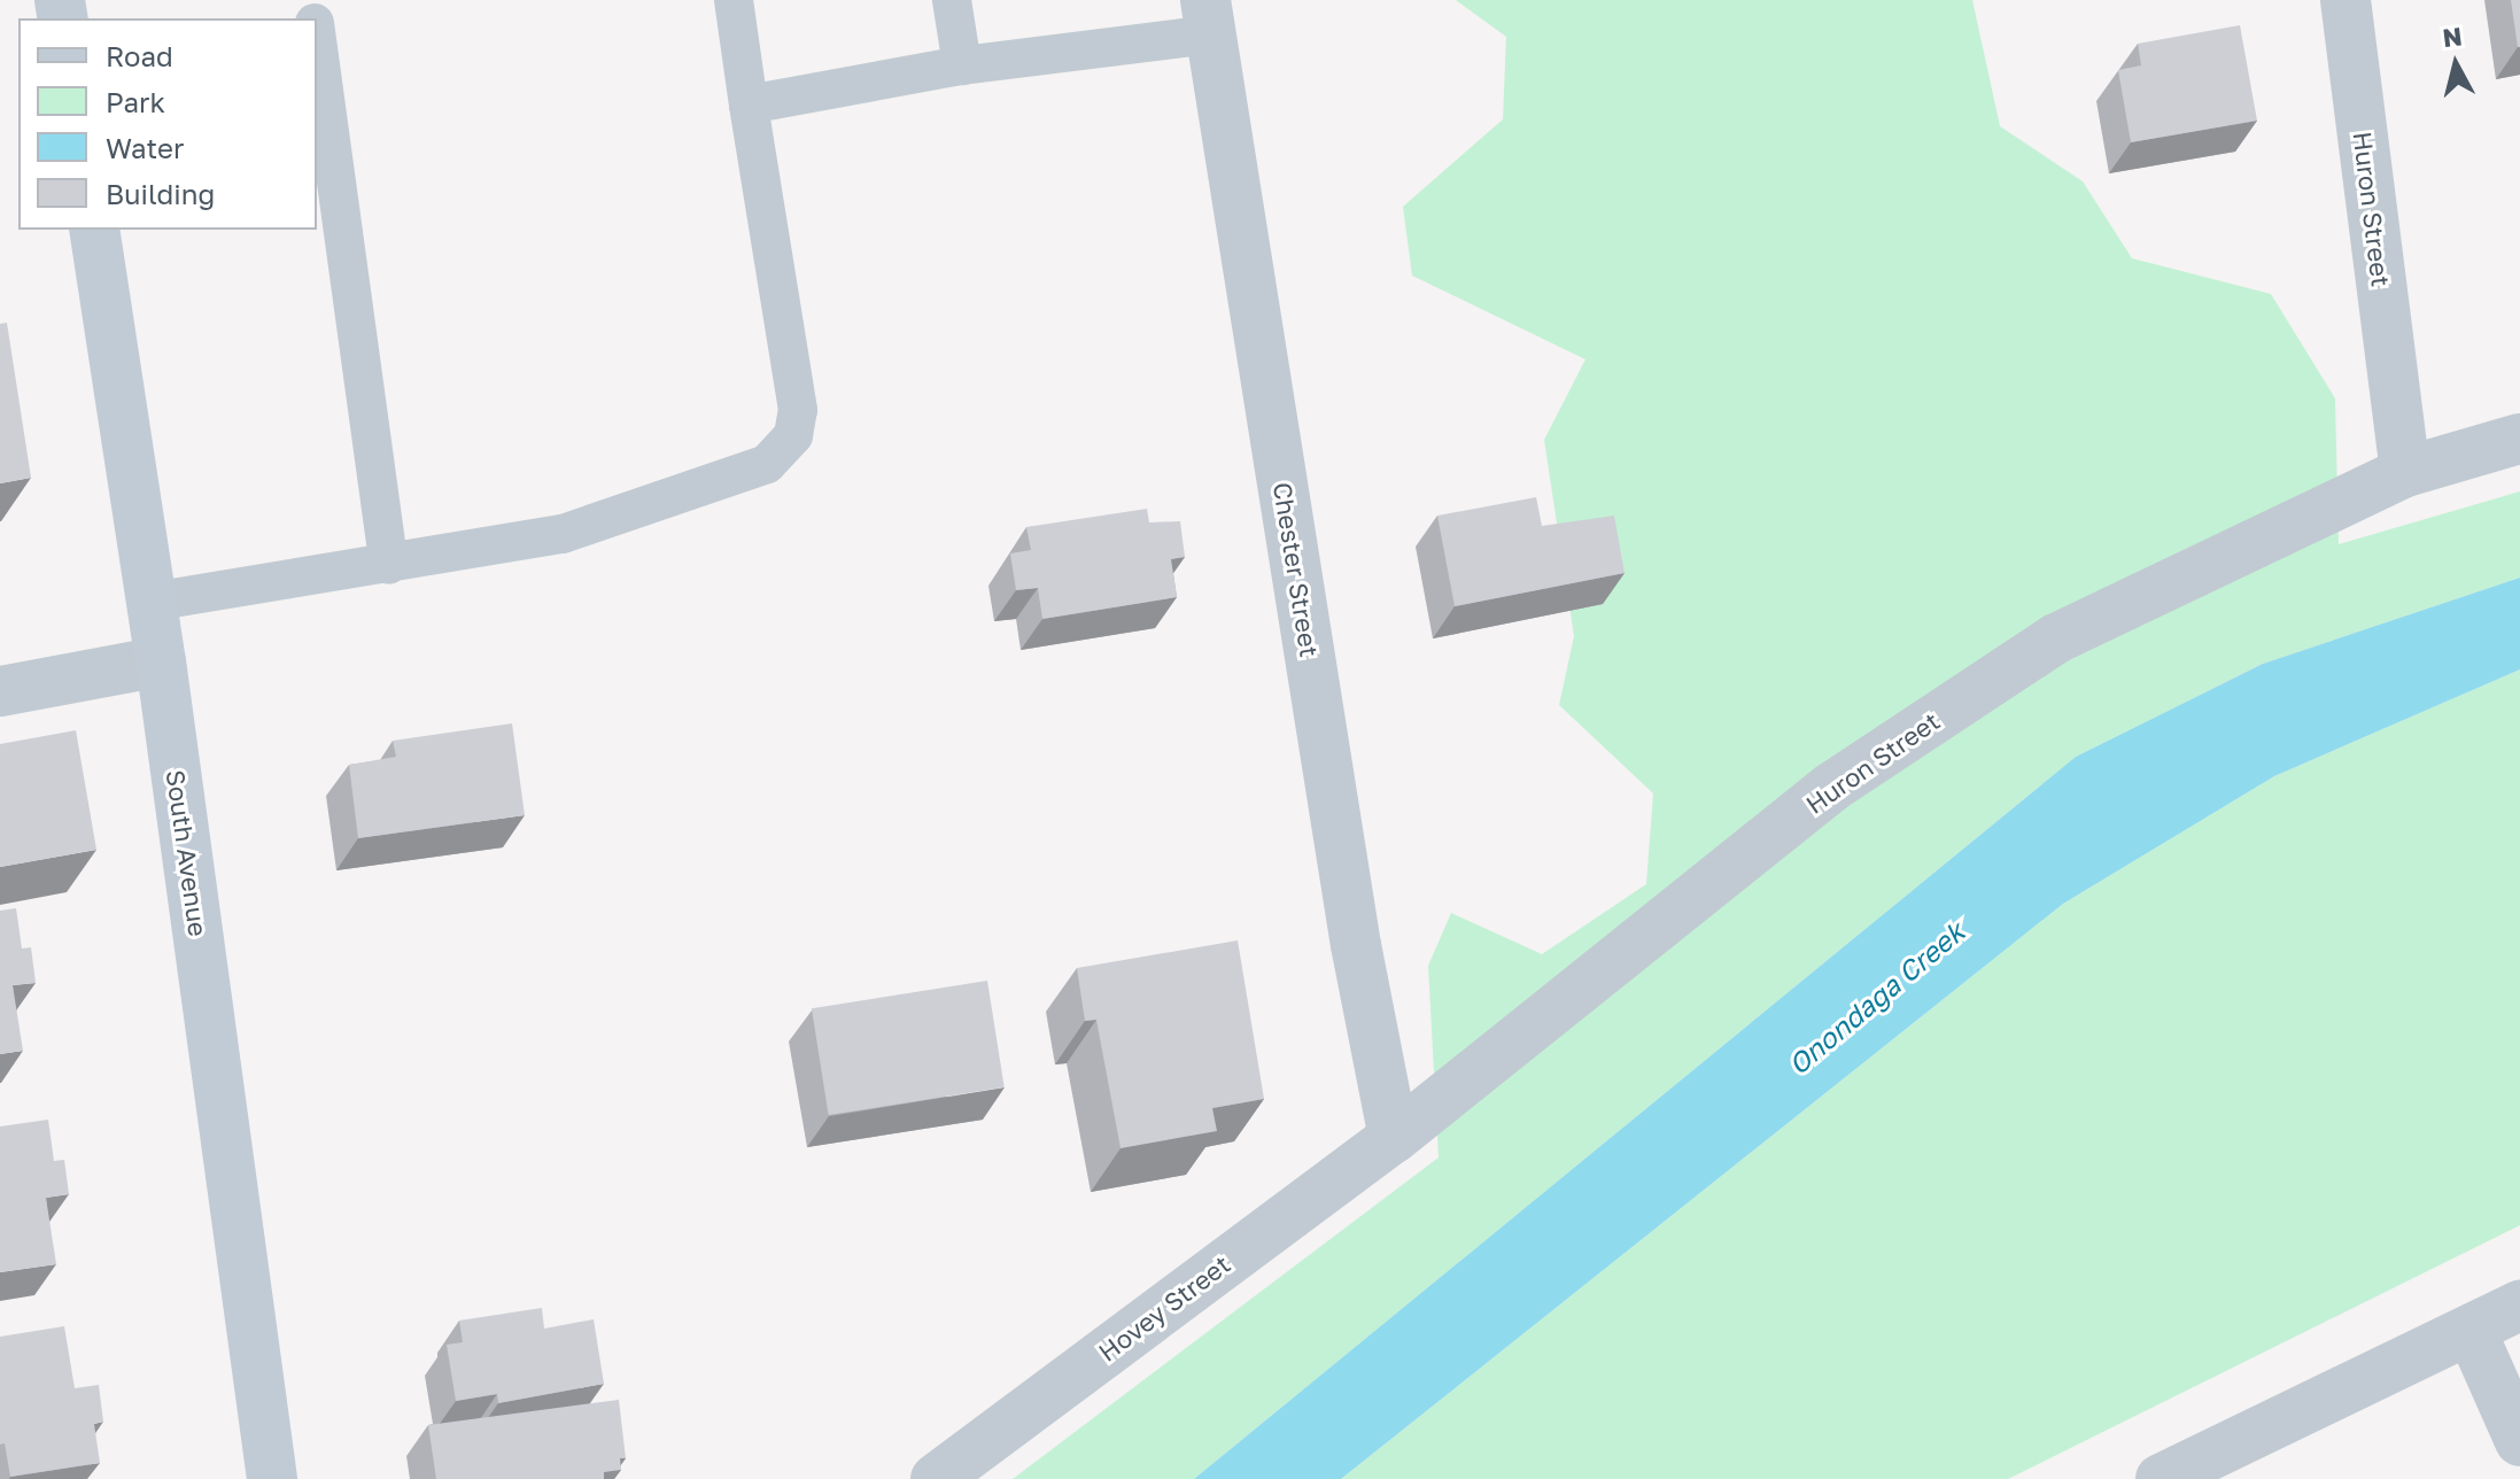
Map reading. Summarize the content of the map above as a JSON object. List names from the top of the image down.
{
  "streets": {
    "main road": ["South Avenue"],
    "street": ["Huron Street", "Chester Street", "Hovey Street"]
  },
  "crossings": [
    ["Huron Street", "Chester Street"],
    ["Huron Street", "Hovey Street"],
    ["Chester Street", "Hovey Street"]
  ],
  "water": ["Onondaga Creek"],
  "legend": [
    "Road",
    "Park",
    "Water",
    "Building"
  ],
  "north": "top"
}
